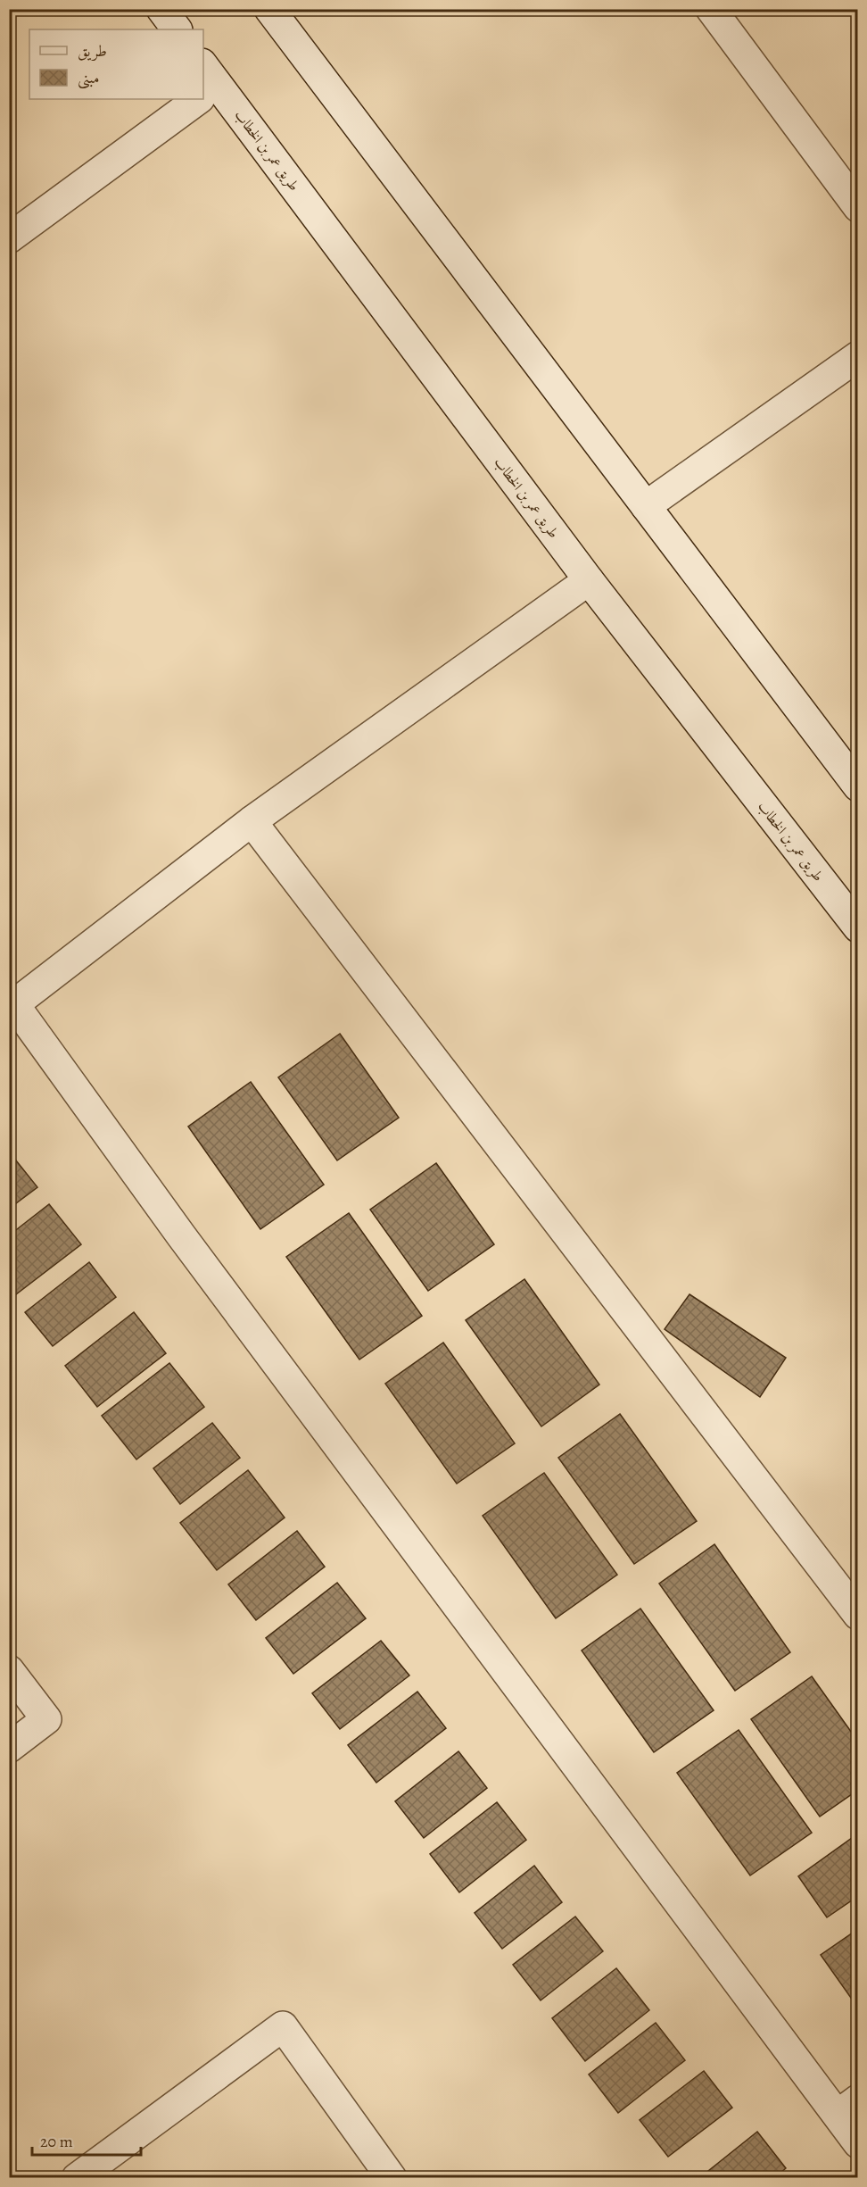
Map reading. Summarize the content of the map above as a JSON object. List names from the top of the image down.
{
  "streets": {
    "street": ["طريق عمر بن الخطاب"]
  },
  "legend": ["طريق", "مبنى"],
  "scale_bar": "20 m"
}
